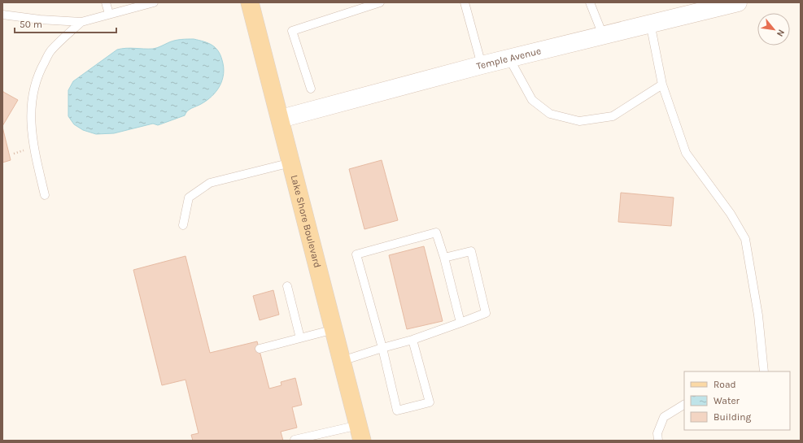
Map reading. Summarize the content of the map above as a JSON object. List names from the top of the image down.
{
  "streets": {
    "main road": ["Lake Shore Boulevard"],
    "street": ["Temple Avenue"]
  },
  "crossings": [
    ["Temple Avenue", "Lake Shore Boulevard"]
  ],
  "legend": ["Road", "Water", "Building"],
  "scale_bar": "50 m",
  "north": "bottom right"
}
